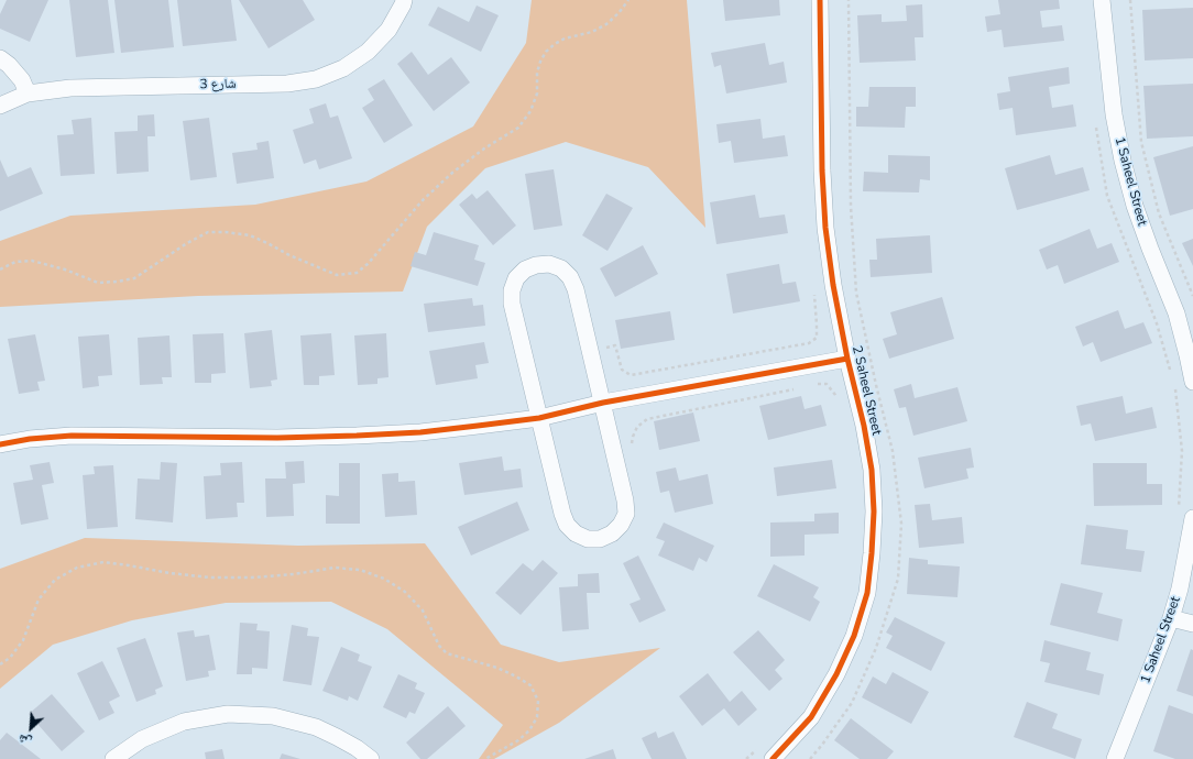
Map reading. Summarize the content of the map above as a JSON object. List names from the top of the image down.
{
  "streets": {
    "street": ["3 شارع", "1 Saheel Street", "2 Saheel Street"]
  },
  "north": "bottom left"
}
